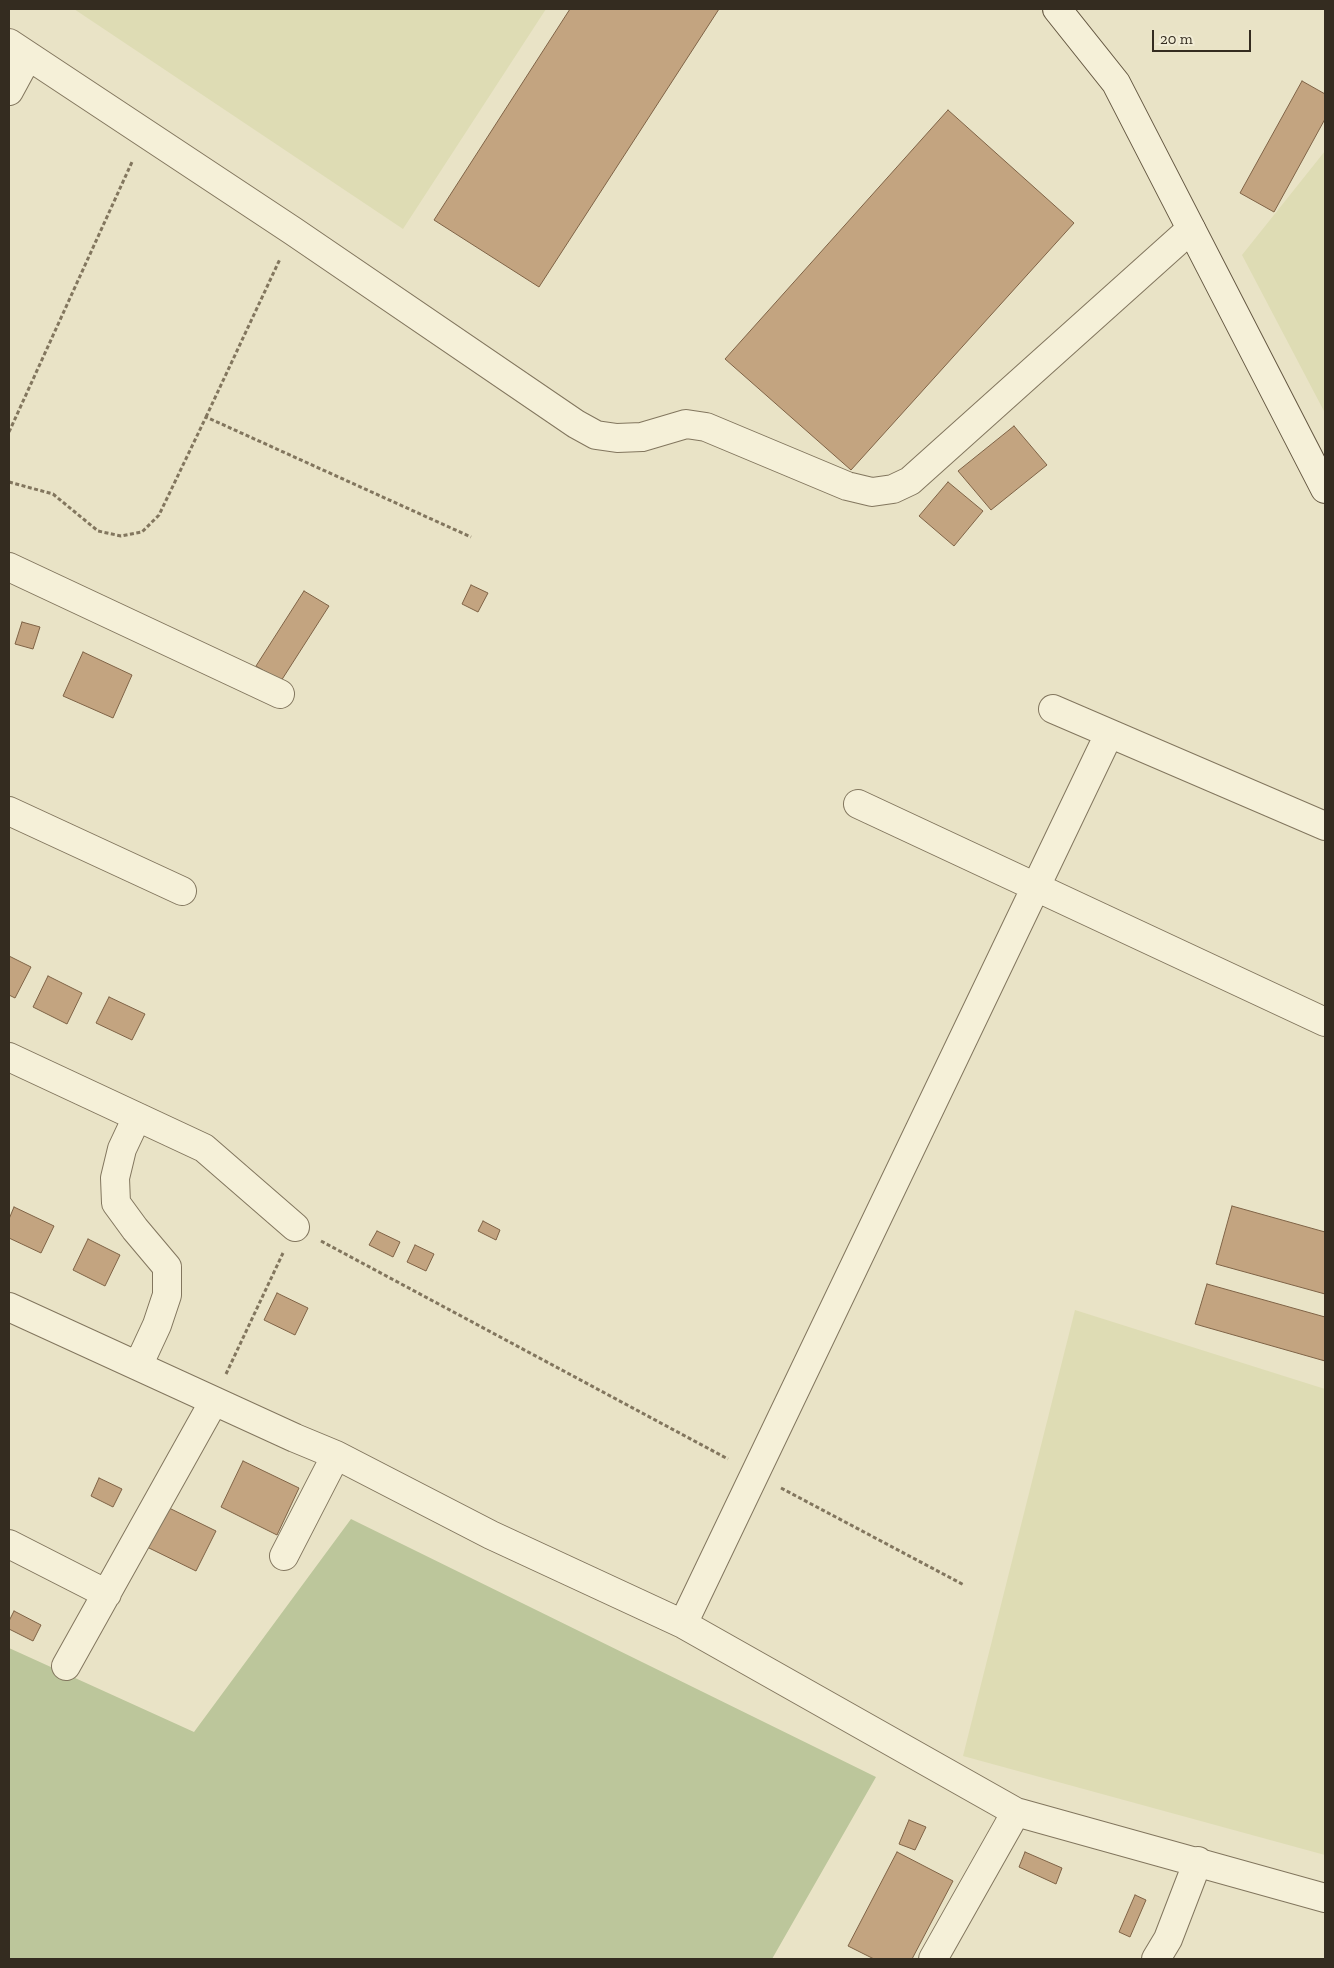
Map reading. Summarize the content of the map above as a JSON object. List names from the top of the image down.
{
  "scale_bar": "20 m"
}
